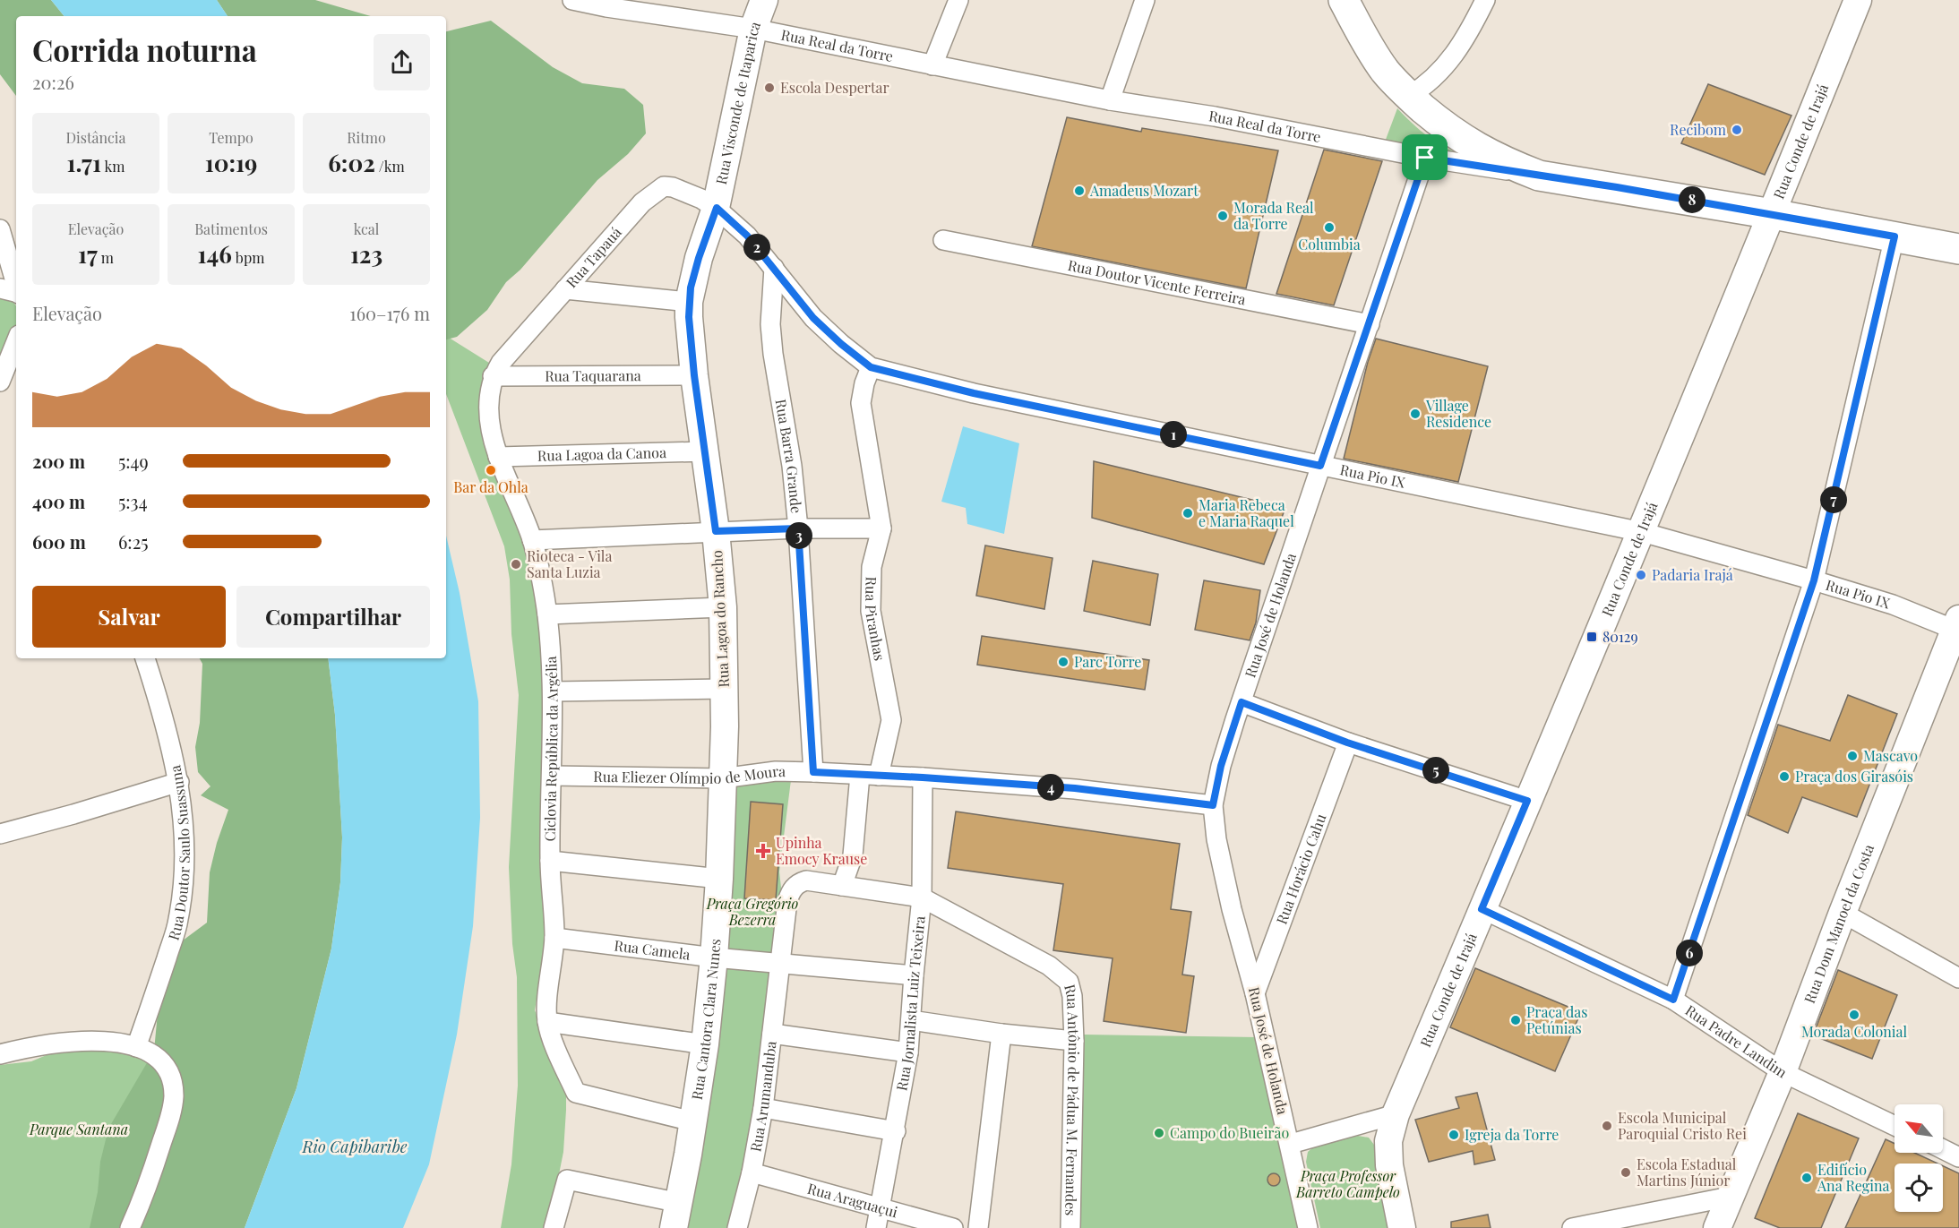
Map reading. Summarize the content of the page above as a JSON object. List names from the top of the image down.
{
  "streets": {
    "main road": [
      "Rua Real da Torre",
      "Rua Visconde de Itaparica",
      "Rua Conde de Irajá",
      "Rua Lagoa do Rancho",
      "Rua Dom Manoel da Costa",
      "Rua Cantora Clara Nunes"
    ],
    "street": [
      "Rua Tapauá",
      "Rua Doutor Vicente Ferreira",
      "Rua Taquarana",
      "Rua Lagoa da Canoa",
      "Rua Barra Grande",
      "Rua Pio IX",
      "Rua José de Holanda",
      "Rua Piranhas",
      "Ciclovia República da Argélia",
      "Rua Eliezer Olímpio de Moura",
      "Rua Doutor Saulo Suassuna",
      "Rua Horácio Cahu",
      "Rua Camela",
      "Rua Jornalista Luiz Teixeira",
      "Rua Padre Landim",
      "Rua Arumanduba",
      "Rua Antônio de Pádua M. Fernandes",
      "Rua Araguaçui"
    ]
  },
  "crossings": [
    ["Rua Real da Torre", "Rua Visconde de Itaparica"],
    ["Rua Real da Torre", "Rua Conde de Irajá"],
    ["Rua Real da Torre", "Rua José de Holanda"],
    ["Rua Visconde de Itaparica", "Rua Tapauá"],
    ["Rua Visconde de Itaparica", "Rua Pio IX"],
    ["Rua Visconde de Itaparica", "Rua Lagoa do Rancho"],
    ["Rua Conde de Irajá", "Rua Pio IX"],
    ["Rua Conde de Irajá", "Rua Padre Landim"],
    ["Rua Tapauá", "Rua Taquarana"],
    ["Rua Tapauá", "Rua Pio IX"],
    ["Rua Tapauá", "Rua Lagoa do Rancho"],
    ["Rua Tapauá", "Ciclovia República da Argélia"],
    ["Rua Doutor Vicente Ferreira", "Rua José de Holanda"],
    ["Rua Taquarana", "Rua Lagoa do Rancho"],
    ["Rua Taquarana", "Ciclovia República da Argélia"],
    ["Rua Lagoa da Canoa", "Rua Lagoa do Rancho"],
    ["Rua Lagoa da Canoa", "Ciclovia República da Argélia"],
    ["Rua Barra Grande", "Rua Pio IX"],
    ["Rua Barra Grande", "Rua Eliezer Olímpio de Moura"],
    ["Rua Pio IX", "Rua José de Holanda"],
    ["Rua Pio IX", "Rua Lagoa do Rancho"],
    ["Rua Pio IX", "Rua Piranhas"],
    ["Rua Pio IX", "Rua Dom Manoel da Costa"],
    ["Rua José de Holanda", "Rua Eliezer Olímpio de Moura"],
    ["Rua José de Holanda", "Rua Horácio Cahu"],
    ["Rua Lagoa do Rancho", "Rua Eliezer Olímpio de Moura"],
    ["Rua Lagoa do Rancho", "Rua Cantora Clara Nunes"],
    ["Rua Piranhas", "Rua Eliezer Olímpio de Moura"],
    ["Ciclovia República da Argélia", "Rua Eliezer Olímpio de Moura"],
    ["Ciclovia República da Argélia", "Rua Camela"],
    ["Ciclovia República da Argélia", "Rua Cantora Clara Nunes"],
    ["Rua Eliezer Olímpio de Moura", "Rua Jornalista Luiz Teixeira"],
    ["Rua Eliezer Olímpio de Moura", "Rua Cantora Clara Nunes"],
    ["Rua Dom Manoel da Costa", "Rua Padre Landim"],
    ["Rua Camela", "Rua Jornalista Luiz Teixeira"],
    ["Rua Camela", "Rua Cantora Clara Nunes"],
    ["Rua Camela", "Rua Arumanduba"],
    ["Rua Jornalista Luiz Teixeira", "Rua Antônio de Pádua M. Fernandes"],
    ["Rua Jornalista Luiz Teixeira", "Rua Araguaçui"],
    ["Rua Arumanduba", "Rua Antônio de Pádua M. Fernandes"],
    ["Rua Arumanduba", "Rua Araguaçui"]
  ],
  "water": ["Rio Capibaribe"],
  "parks": ["Praça Gregório Bezerra", "Parque Santana", "Praça Professor Barreto Campelo"],
  "places": {
    "other": [
      "Escola Despertar",
      "Recibom",
      "Amadeus Mozart",
      "Morada Real da Torre",
      "Columbia",
      "Village Residence",
      "Bar da Ohla",
      "Maria Rebeca e Maria Raquel",
      "Rioteca - Vila Santa Luzia",
      "Padaria Irajá",
      "Parc Torre",
      "Mascavo",
      "Praça dos Girasóis",
      "Morada Colonial",
      "Praça das Petúnias",
      "Escola Municipal Paroquial Cristo Rei",
      "Campo do Bueirão",
      "Igreja da Torre",
      "Escola Estadual Martins Júnior",
      "Edifício Ana Regina"
    ],
    "transit": ["80129"],
    "health": ["Upinha Emocy Krause"]
  },
  "north": "top left",
  "page": {
    "heading": ["Corrida noturna", "20:26"],
    "stats": [
      ["Distância", "1.71 km"],
      ["Tempo", "10:19"],
      ["Ritmo", "6:02 /km"],
      ["Elevação", "17 m"],
      ["Batimentos", "146 bpm"],
      ["kcal", "123"]
    ],
    "pins": [
      "8",
      "2",
      "1",
      "7",
      "3",
      "5",
      "4",
      "6"
    ],
    "chart": ["Elevação", "160–176 m"],
    "list": [
      {
        "name": "200 m",
        "note": "5:49"
      },
      {
        "name": "400 m",
        "note": "5:34"
      },
      {
        "name": "600 m",
        "note": "6:25"
      }
    ],
    "buttons": ["Salvar", "Compartilhar"]
  }
}
